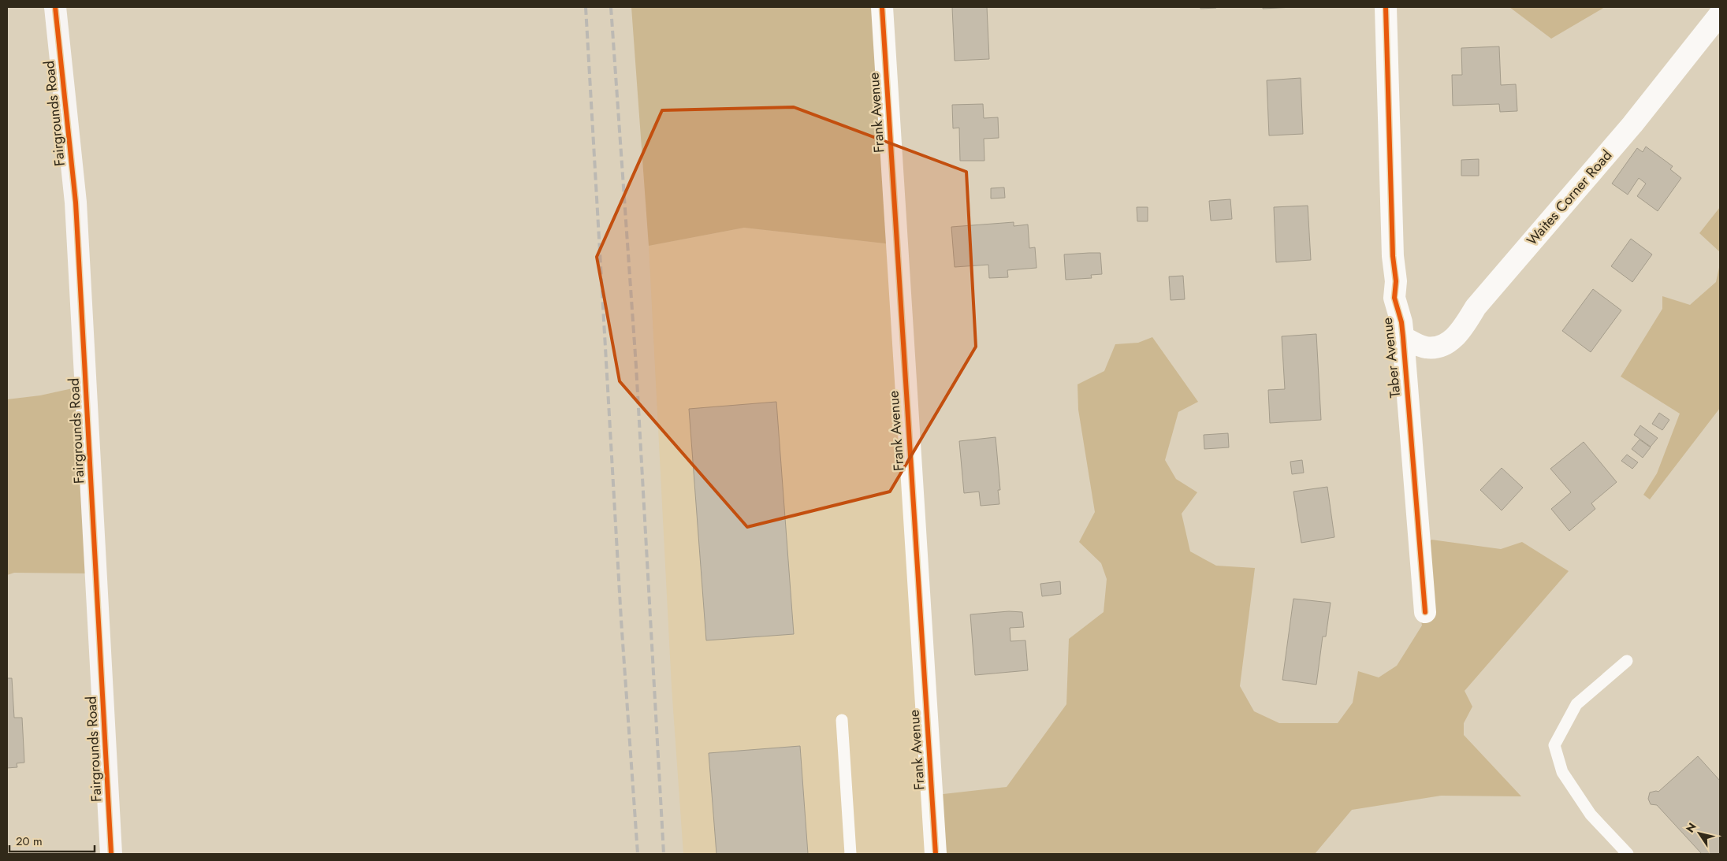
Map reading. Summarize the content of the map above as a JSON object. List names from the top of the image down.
{
  "streets": {
    "street": [
      "Frank Avenue",
      "Fairgrounds Road",
      "Waites Corner Road",
      "Taber Avenue"
    ]
  },
  "crossings": [
    ["Waites Corner Road", "Taber Avenue"]
  ],
  "scale_bar": "20 m",
  "north": "top left"
}
